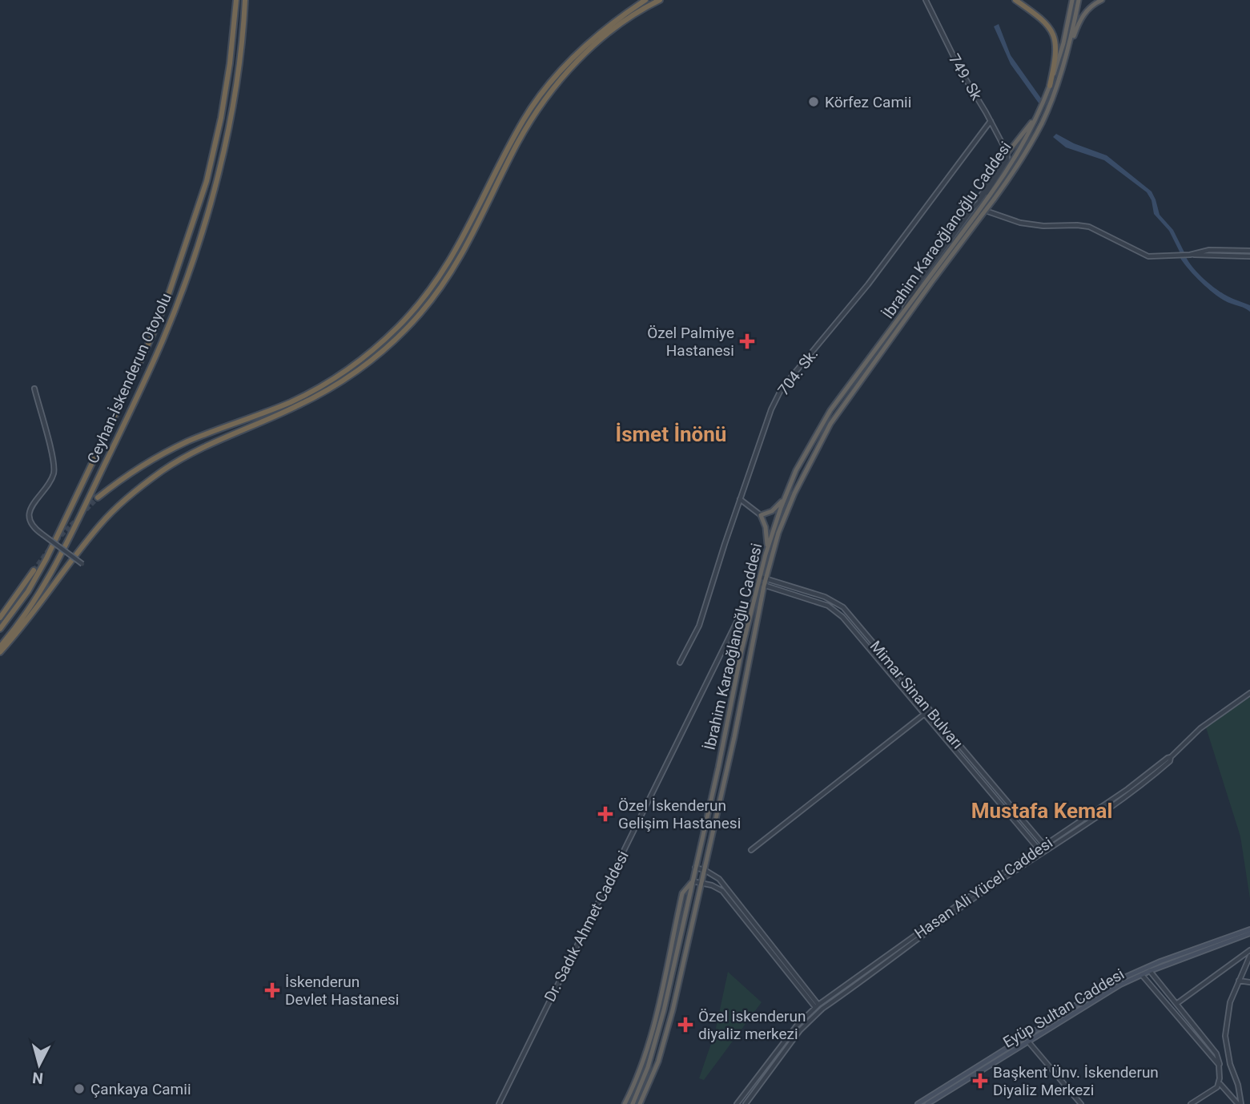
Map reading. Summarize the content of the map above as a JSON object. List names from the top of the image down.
{
  "streets": {
    "highway": ["İbrahim Karaoğlanoğlu Caddesi", "Ceyhan-İskenderun Otoyolu"],
    "main road": ["Eyüp Sultan Caddesi"],
    "street": [
      "749. Sk",
      "704. Sk.",
      "Mimar Sinan Bulvarı",
      "Hasan Ali Yücel Caddesi",
      "Dr. Sadık Ahmet Caddesi"
    ]
  },
  "crossings": [
    ["749. Sk", "704. Sk."],
    ["İbrahim Karaoğlanoğlu Caddesi", "Mimar Sinan Bulvarı"],
    ["İbrahim Karaoğlanoğlu Caddesi", "Dr. Sadık Ahmet Caddesi"],
    ["Mimar Sinan Bulvarı", "Hasan Ali Yücel Caddesi"]
  ],
  "districts": ["İsmet İnönü", "Mustafa Kemal"],
  "places": {
    "other": ["Körfez Camii", "Çankaya Camii"],
    "health": [
      "Özel Palmiye Hastanesi",
      "Özel İskenderun Gelişim Hastanesi",
      "İskenderun Devlet Hastanesi",
      "Özel iskenderun diyaliz merkezi",
      "Başkent Ünv. İskenderun Diyaliz Merkezi"
    ]
  },
  "north": "bottom"
}
